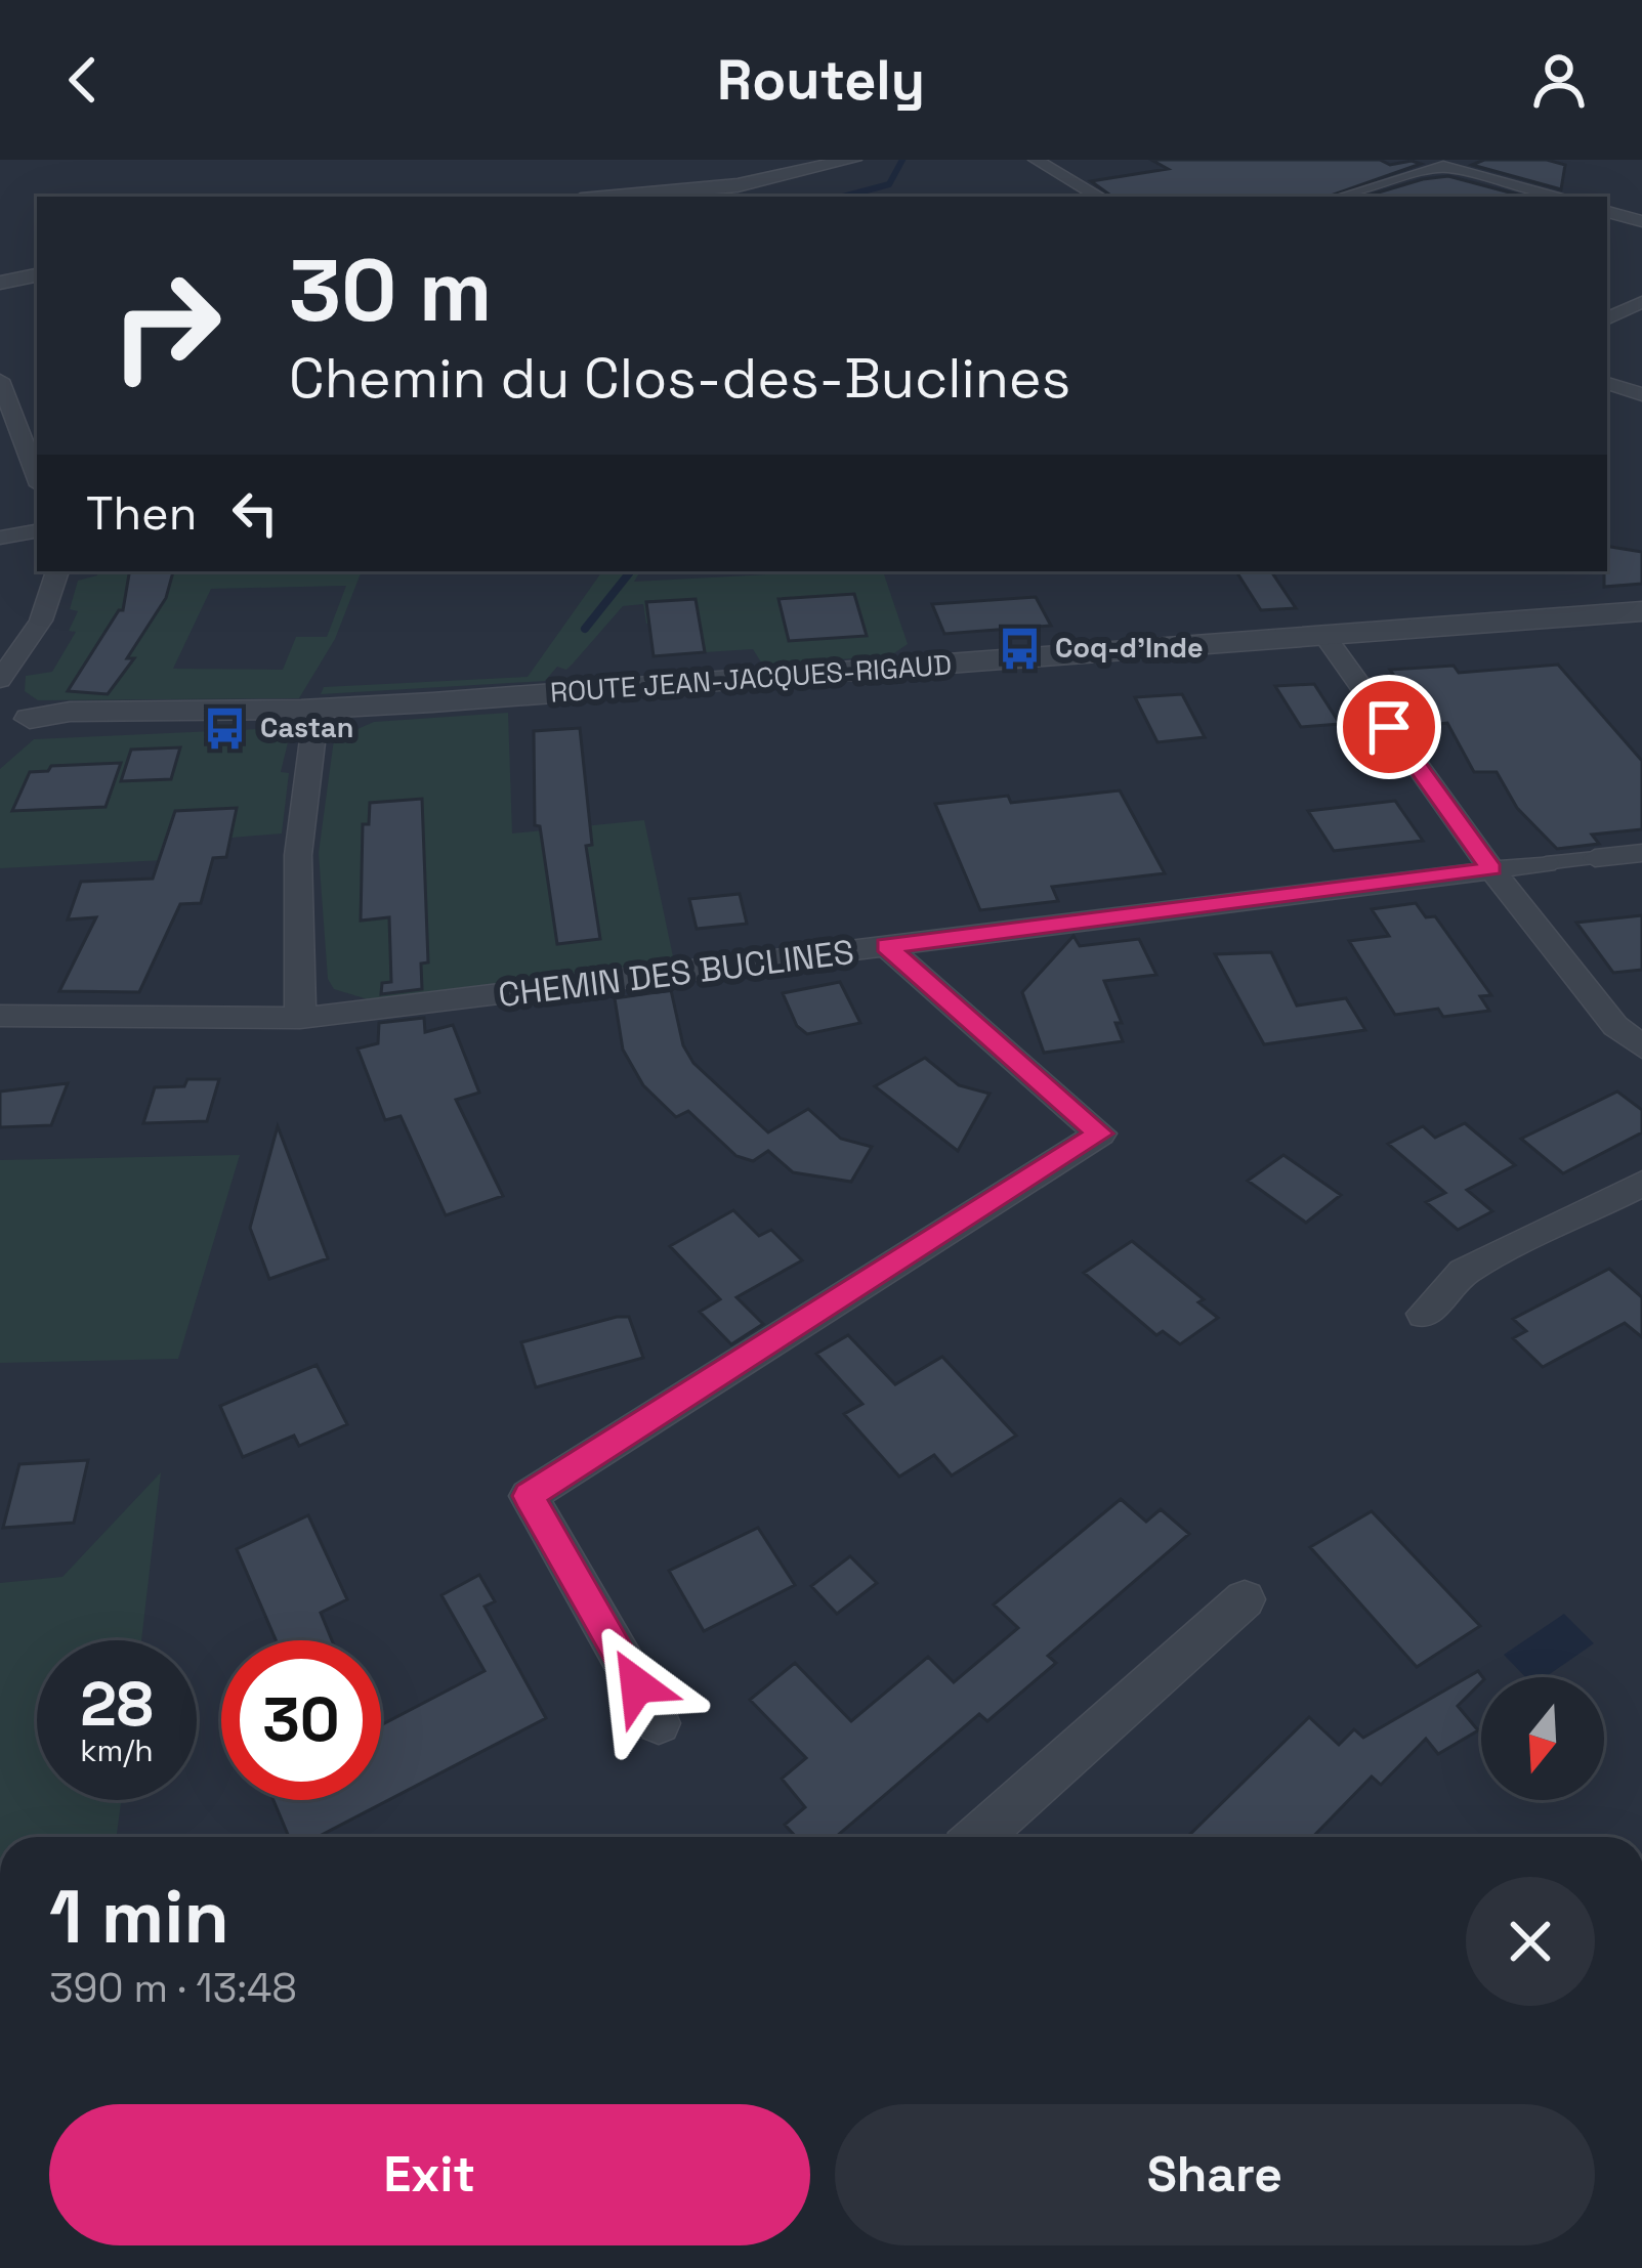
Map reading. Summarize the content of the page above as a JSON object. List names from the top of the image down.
{
  "streets": {
    "street": ["ROUTE JEAN-JACQUES-RIGAUD", "CHEMIN DES BUCLINES"]
  },
  "places": {
    "bus stop": ["Coq-d'Inde", "Castan"]
  },
  "north": "bottom",
  "page": {
    "header": "Routely",
    "turn": ["30 m", "Chemin du Clos-des-Buclines"],
    "then": "Then",
    "speed": "28 km/h",
    "limit": "30",
    "heading": ["1 min", "390 m · 13:48"],
    "buttons": ["Exit", "Share"]
  }
}
